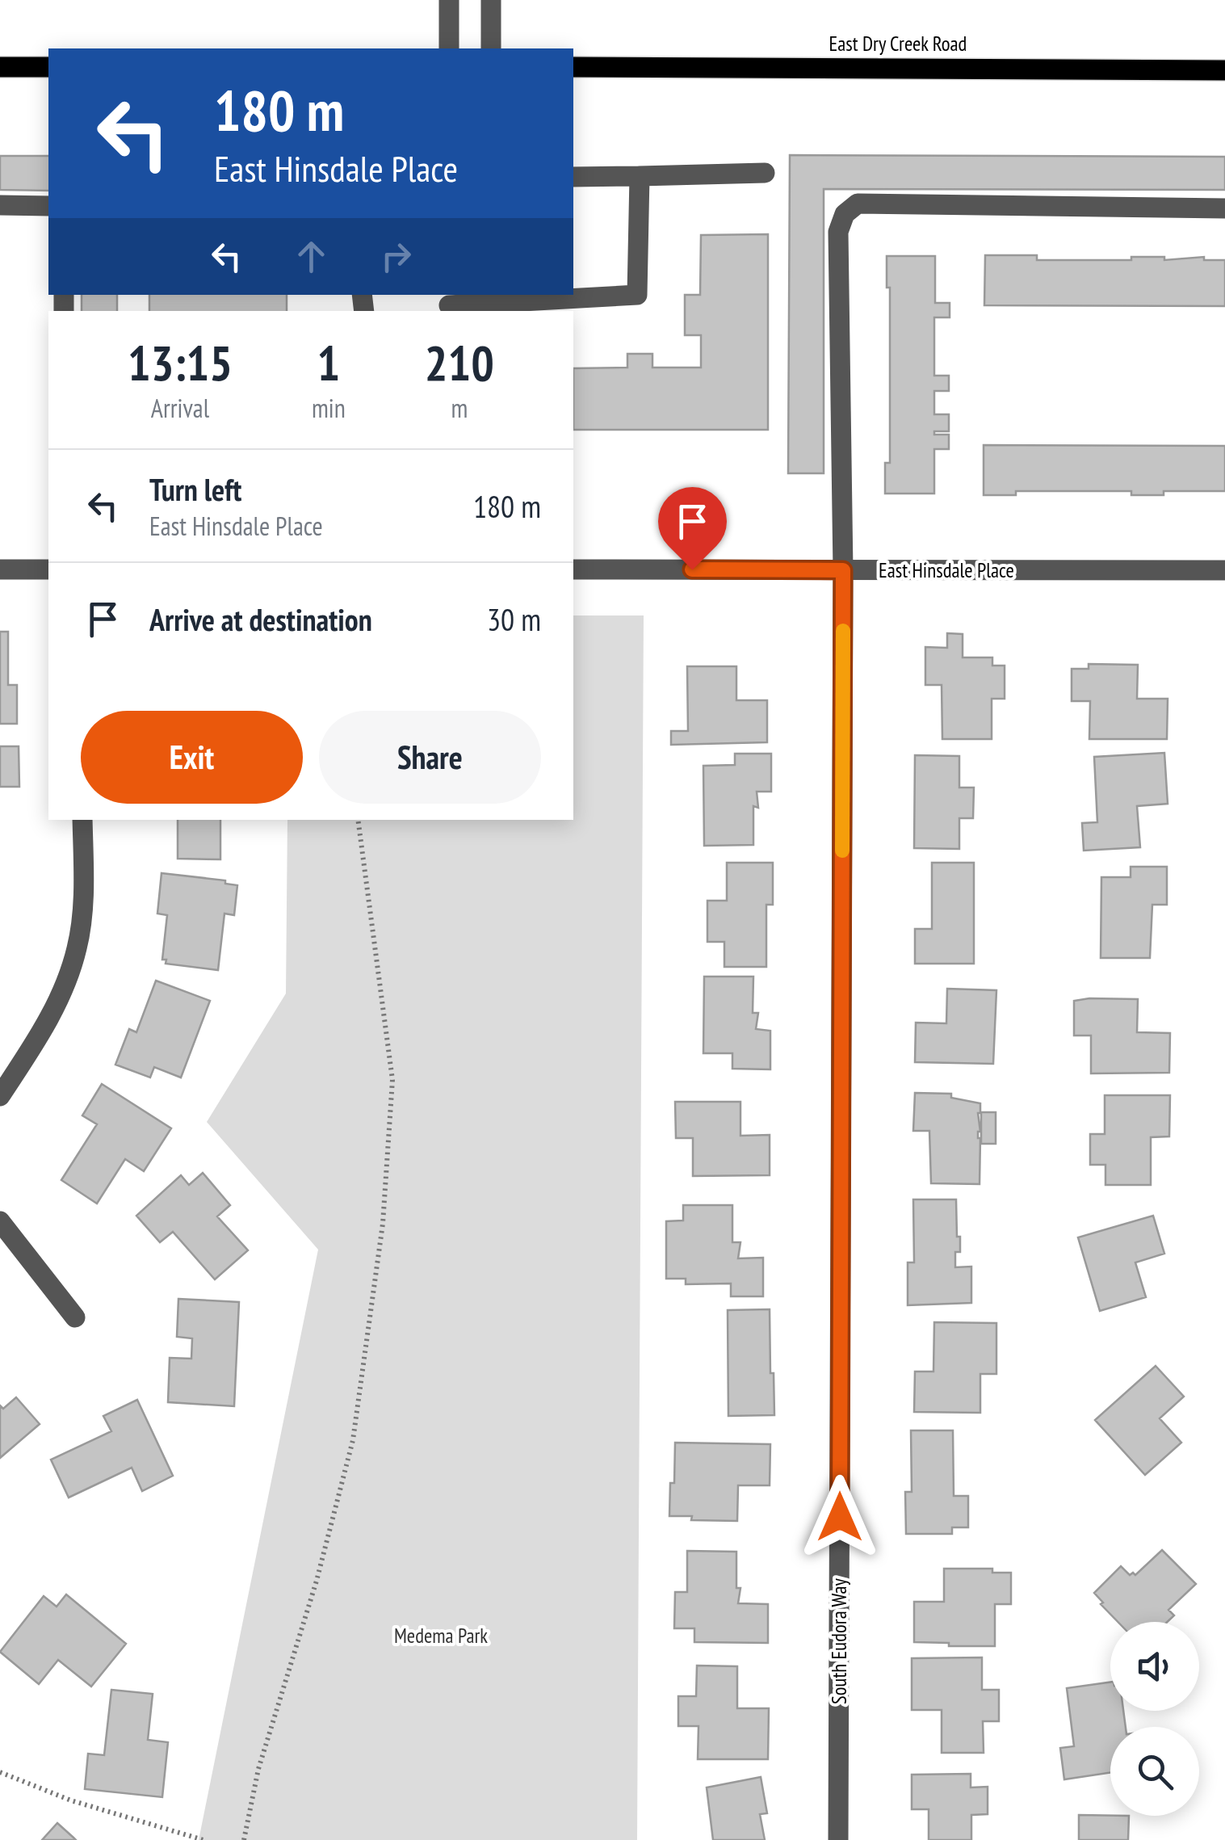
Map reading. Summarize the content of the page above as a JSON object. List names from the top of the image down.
{
  "streets": {
    "main road": ["East Dry Creek Road"],
    "street": ["East Hinsdale Place", "South Eudora Way"]
  },
  "crossings": [
    ["East Hinsdale Place", "South Eudora Way"]
  ],
  "parks": ["Medema Park"],
  "page": {
    "turn": ["180 m", "East Hinsdale Place"],
    "eta": [
      "13:15",
      "Arrival",
      "1",
      "min",
      "210",
      "m"
    ],
    "list": [
      {
        "name": "Turn left",
        "note": "East Hinsdale Place",
        "value": "180 m"
      },
      {
        "name": "Arrive at destination",
        "value": "30 m"
      }
    ],
    "buttons": ["Exit", "Share"]
  }
}
